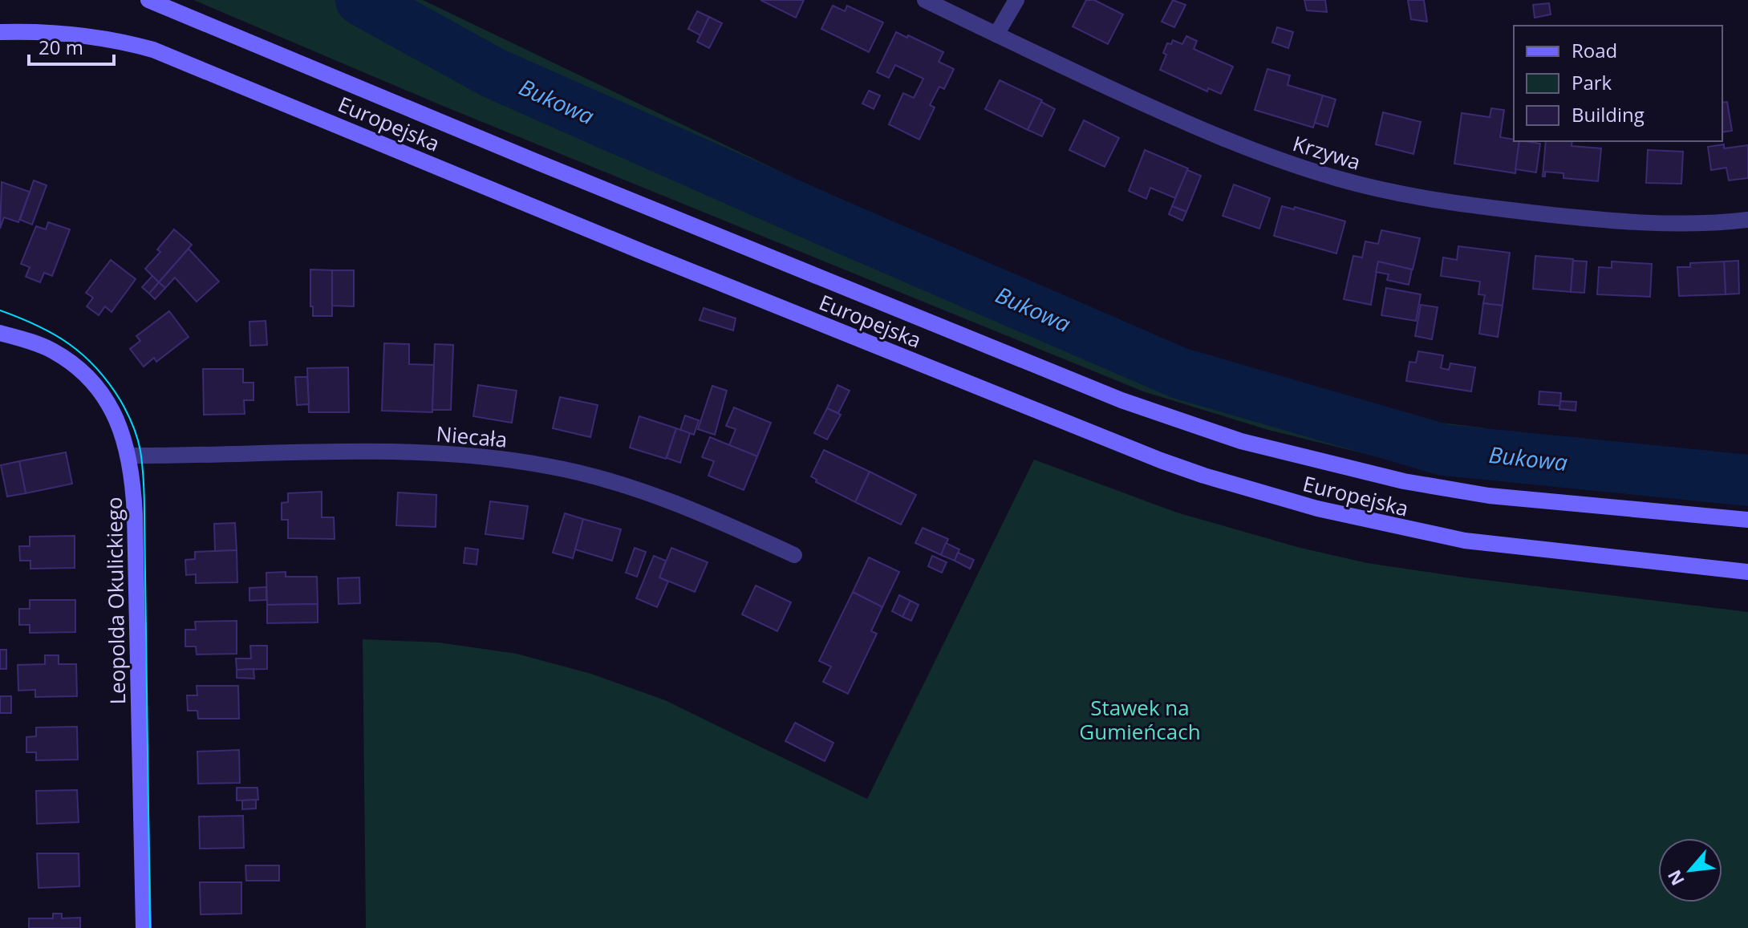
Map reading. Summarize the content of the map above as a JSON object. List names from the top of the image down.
{
  "streets": {
    "main road": ["Europejska", "Leopolda Okulickiego"],
    "street": ["Krzywa", "Niecała"]
  },
  "crossings": [
    ["Niecała", "Leopolda Okulickiego"]
  ],
  "water": ["Bukowa"],
  "parks": ["Stawek na Gumieńcach"],
  "legend": ["Road", "Park", "Building"],
  "scale_bar": "20 m",
  "north": "bottom left"
}
